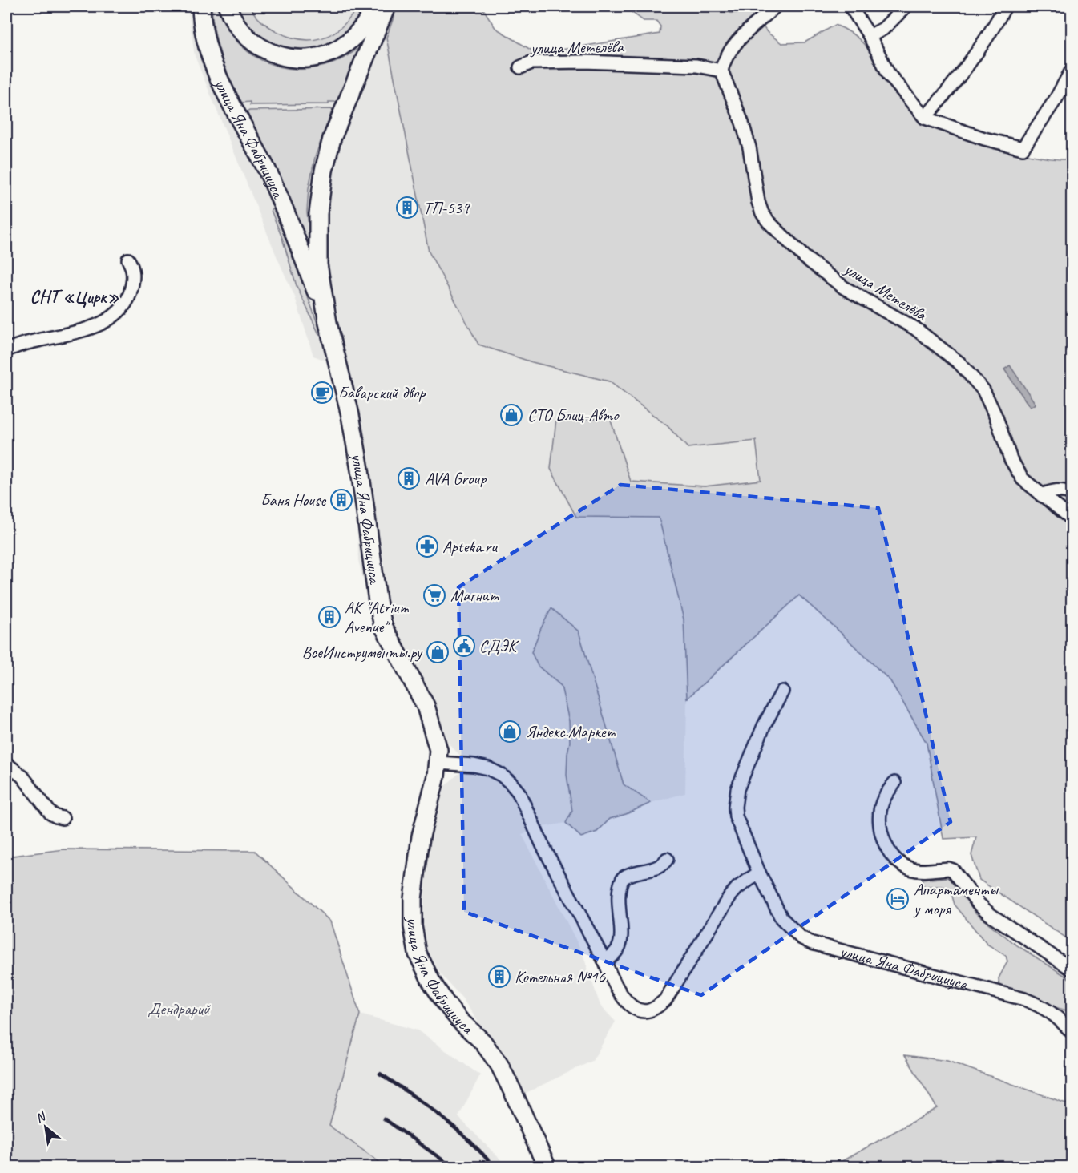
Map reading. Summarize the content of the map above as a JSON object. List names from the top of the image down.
{
  "streets": {
    "main road": ["улица Яна Фабрициуса"],
    "street": ["улица Метелёва"]
  },
  "districts": ["СНТ «Цирк»"],
  "parks": ["Дендрарий"],
  "places": {
    "building": [
      "ТП-539",
      "AVA Group",
      "Баня House",
      "АК \"Atrium Avenue\"",
      "Котельная №16"
    ],
    "cafe": ["Баварский двор"],
    "shop": ["СТО Блиц-Авто", "ВсеИнструменты.ру", "Яндекс.Маркет"],
    "pharmacy": ["Apteka.ru"],
    "supermarket": ["Магнит"],
    "public building": ["СДЭК"],
    "hotel": ["Апартаменты у моря"]
  },
  "north": "top left"
}
